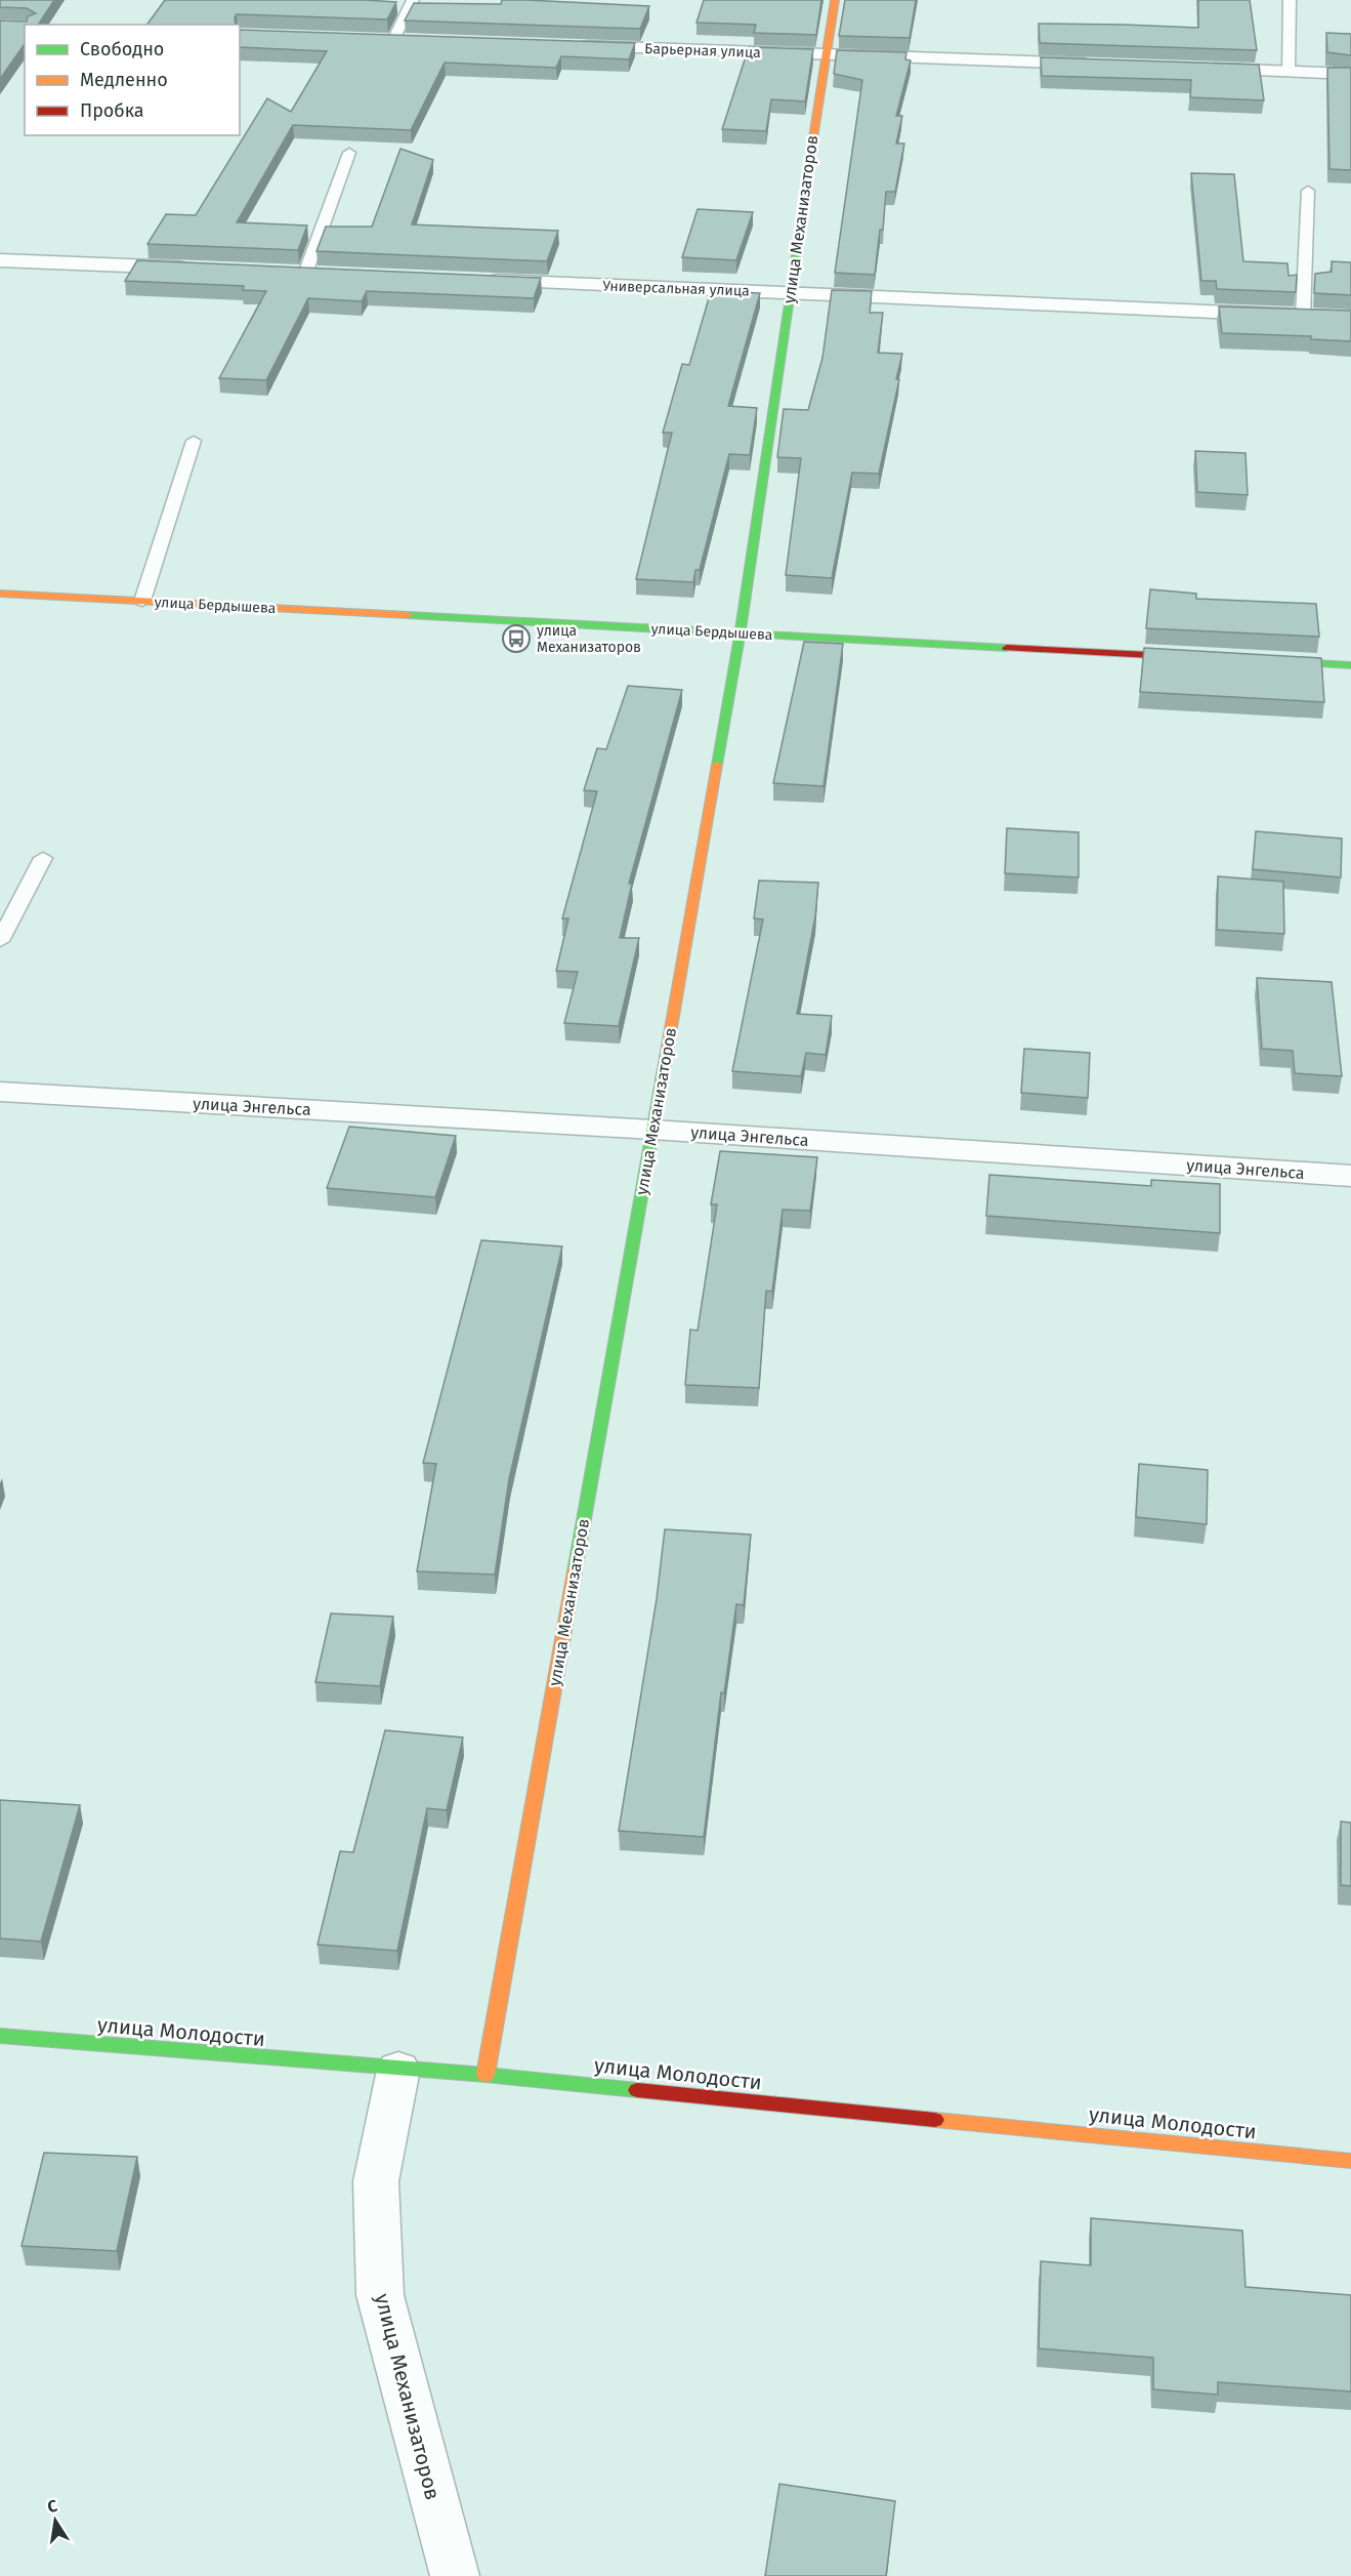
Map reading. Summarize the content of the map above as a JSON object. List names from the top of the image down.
{
  "streets": {
    "street": [
      "Барьерная улица",
      "улица Механизаторов",
      "Универсальная улица",
      "улица Бердышева",
      "улица Энгельса",
      "улица Молодости"
    ]
  },
  "crossings": [
    ["Барьерная улица", "улица Механизаторов"],
    ["улица Механизаторов", "Универсальная улица"],
    ["улица Механизаторов", "улица Бердышева"],
    ["улица Механизаторов", "улица Энгельса"],
    ["улица Механизаторов", "улица Молодости"]
  ],
  "places": {
    "bus stop": ["улица Механизаторов"]
  },
  "legend": ["Свободно", "Медленно", "Пробка"],
  "north": "top"
}
